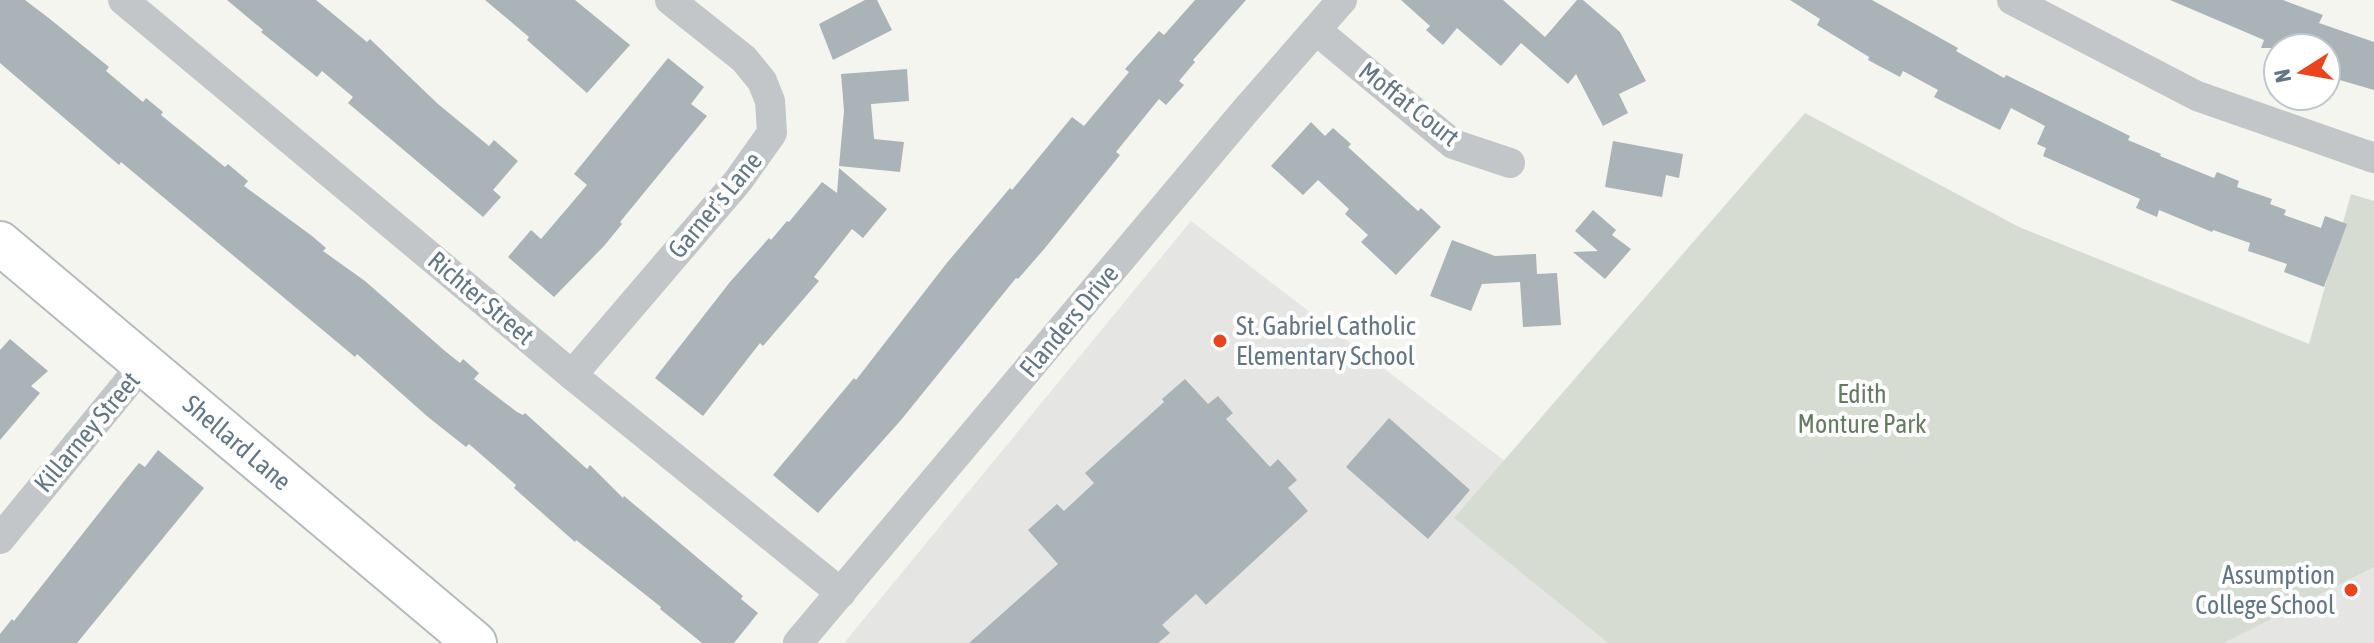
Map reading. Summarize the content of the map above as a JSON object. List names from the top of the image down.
{
  "streets": {
    "main road": ["Shellard Lane"],
    "street": [
      "Moffat Court",
      "Garner's Lane",
      "Richter Street",
      "Flanders Drive",
      "Killarney Street"
    ]
  },
  "crossings": [
    ["Moffat Court", "Flanders Drive"],
    ["Garner's Lane", "Richter Street"],
    ["Richter Street", "Flanders Drive"],
    ["Killarney Street", "Shellard Lane"]
  ],
  "parks": ["Edith Monture Park"],
  "places": ["St. Gabriel Catholic Elementary School", "Assumption College School"],
  "north": "left"
}
